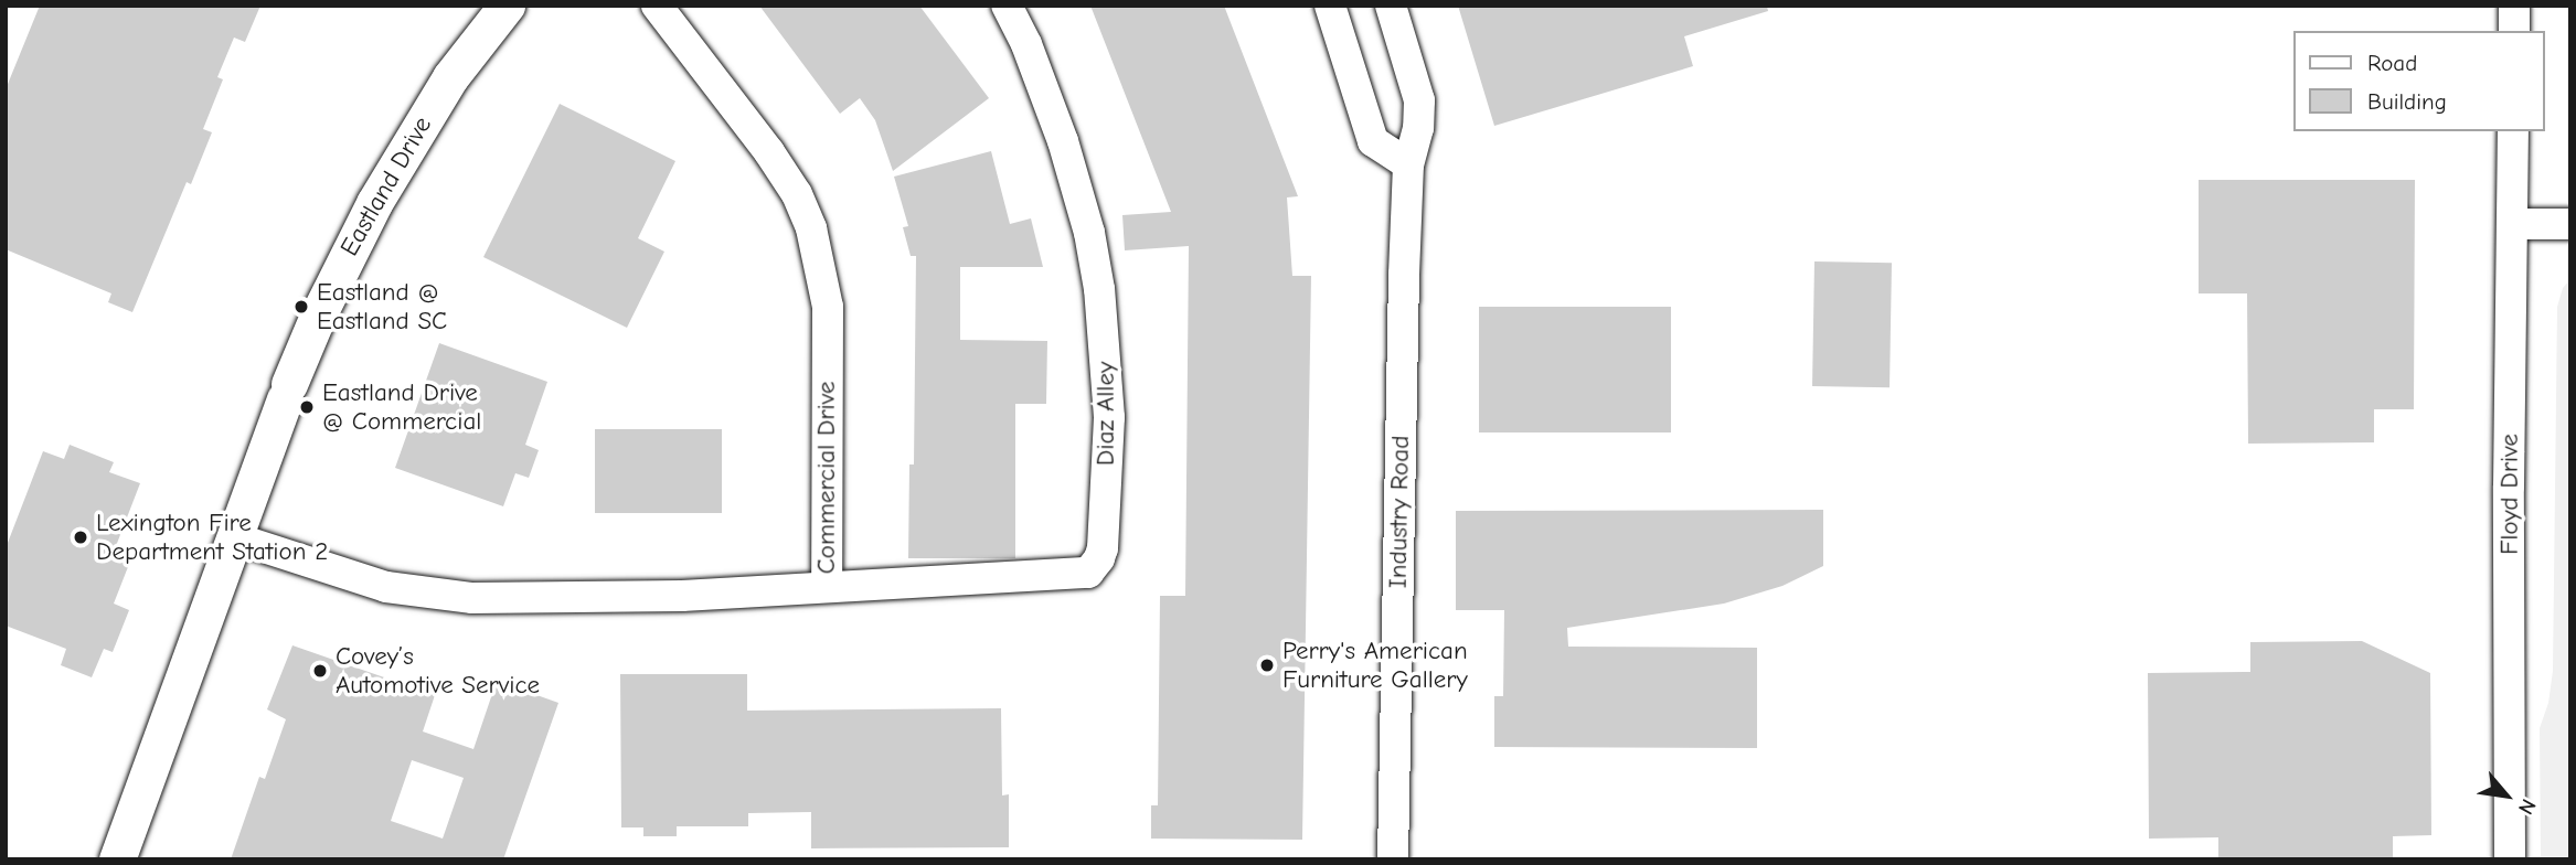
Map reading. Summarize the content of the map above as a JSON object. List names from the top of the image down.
{
  "streets": {
    "street": [
      "Eastland Drive",
      "Diaz Alley",
      "Commercial Drive",
      "Floyd Drive",
      "Industry Road"
    ]
  },
  "crossings": [
    ["Eastland Drive", "Commercial Drive"],
    ["Diaz Alley", "Commercial Drive"]
  ],
  "places": [
    "Eastland @ Eastland SC",
    "Eastland Drive @ Commercial",
    "Lexington Fire Department Station 2",
    "Perry's American Furniture Gallery",
    "Covey’s Automotive Service"
  ],
  "legend": ["Road", "Building"],
  "north": "bottom right"
}
